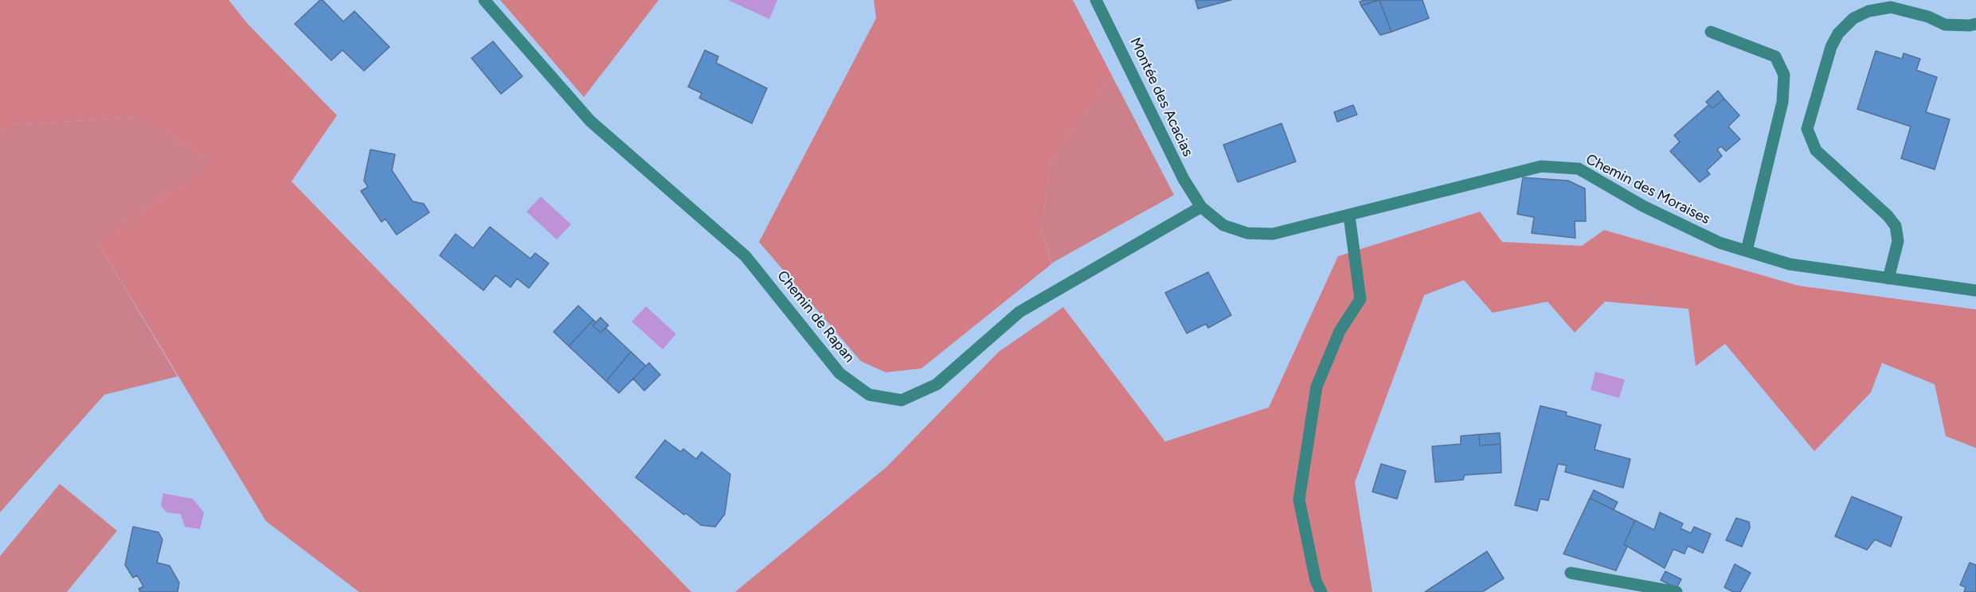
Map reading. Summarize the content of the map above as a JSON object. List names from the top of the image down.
{
  "streets": {
    "street": ["Montée des Acacias", "Chemin des Moraises", "Chemin de Rapan"]
  },
  "crossings": [
    ["Montée des Acacias", "Chemin des Moraises"],
    ["Montée des Acacias", "Chemin de Rapan"],
    ["Chemin des Moraises", "Chemin de Rapan"]
  ]
}
